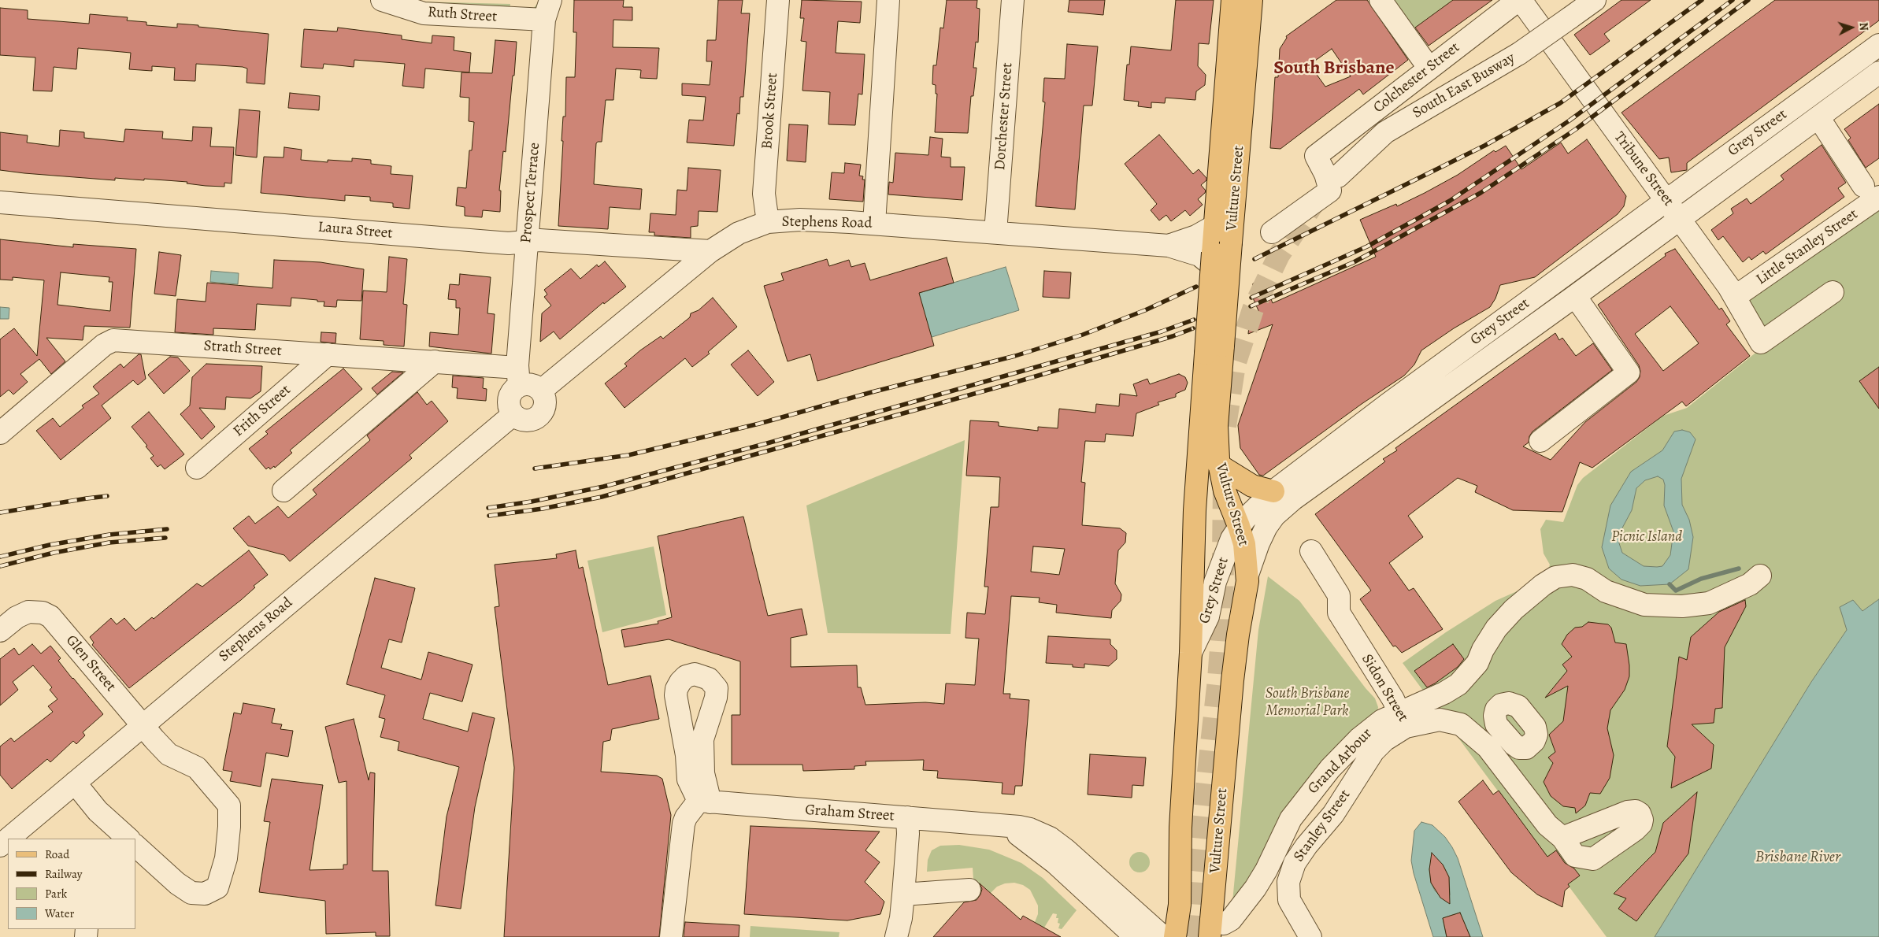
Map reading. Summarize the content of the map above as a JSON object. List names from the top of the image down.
{
  "streets": {
    "main road": ["Vulture Street"],
    "street": [
      "Ruth Street",
      "Colchester Street",
      "South East Busway",
      "Brook Street",
      "Dorchester Street",
      "Grey Street",
      "Tribune Street",
      "Prospect Terrace",
      "Stephens Road",
      "Laura Street",
      "Little Stanley Street",
      "Strath Street",
      "Frith Street",
      "Glen Street",
      "Sidon Street",
      "Grand Arbour",
      "Graham Street",
      "Stanley Street"
    ]
  },
  "crossings": [
    ["Ruth Street", "Prospect Terrace"],
    ["Colchester Street", "Tribune Street"],
    ["Brook Street", "Stephens Road"],
    ["Dorchester Street", "Stephens Road"],
    ["Grey Street", "Tribune Street"],
    ["Grey Street", "Vulture Street"],
    ["Tribune Street", "Little Stanley Street"],
    ["Vulture Street", "Stephens Road"],
    ["Vulture Street", "Grand Arbour"],
    ["Prospect Terrace", "Stephens Road"],
    ["Prospect Terrace", "Laura Street"],
    ["Prospect Terrace", "Strath Street"],
    ["Stephens Road", "Laura Street"],
    ["Stephens Road", "Strath Street"],
    ["Stephens Road", "Glen Street"],
    ["Strath Street", "Frith Street"],
    ["Sidon Street", "Grand Arbour"],
    ["Sidon Street", "Stanley Street"],
    ["Grand Arbour", "Stanley Street"]
  ],
  "districts": ["South Brisbane"],
  "water": ["Brisbane River"],
  "parks": ["Picnic Island", "South Brisbane Memorial Park"],
  "legend": [
    "Road",
    "Railway",
    "Park",
    "Water"
  ],
  "north": "right"
}
